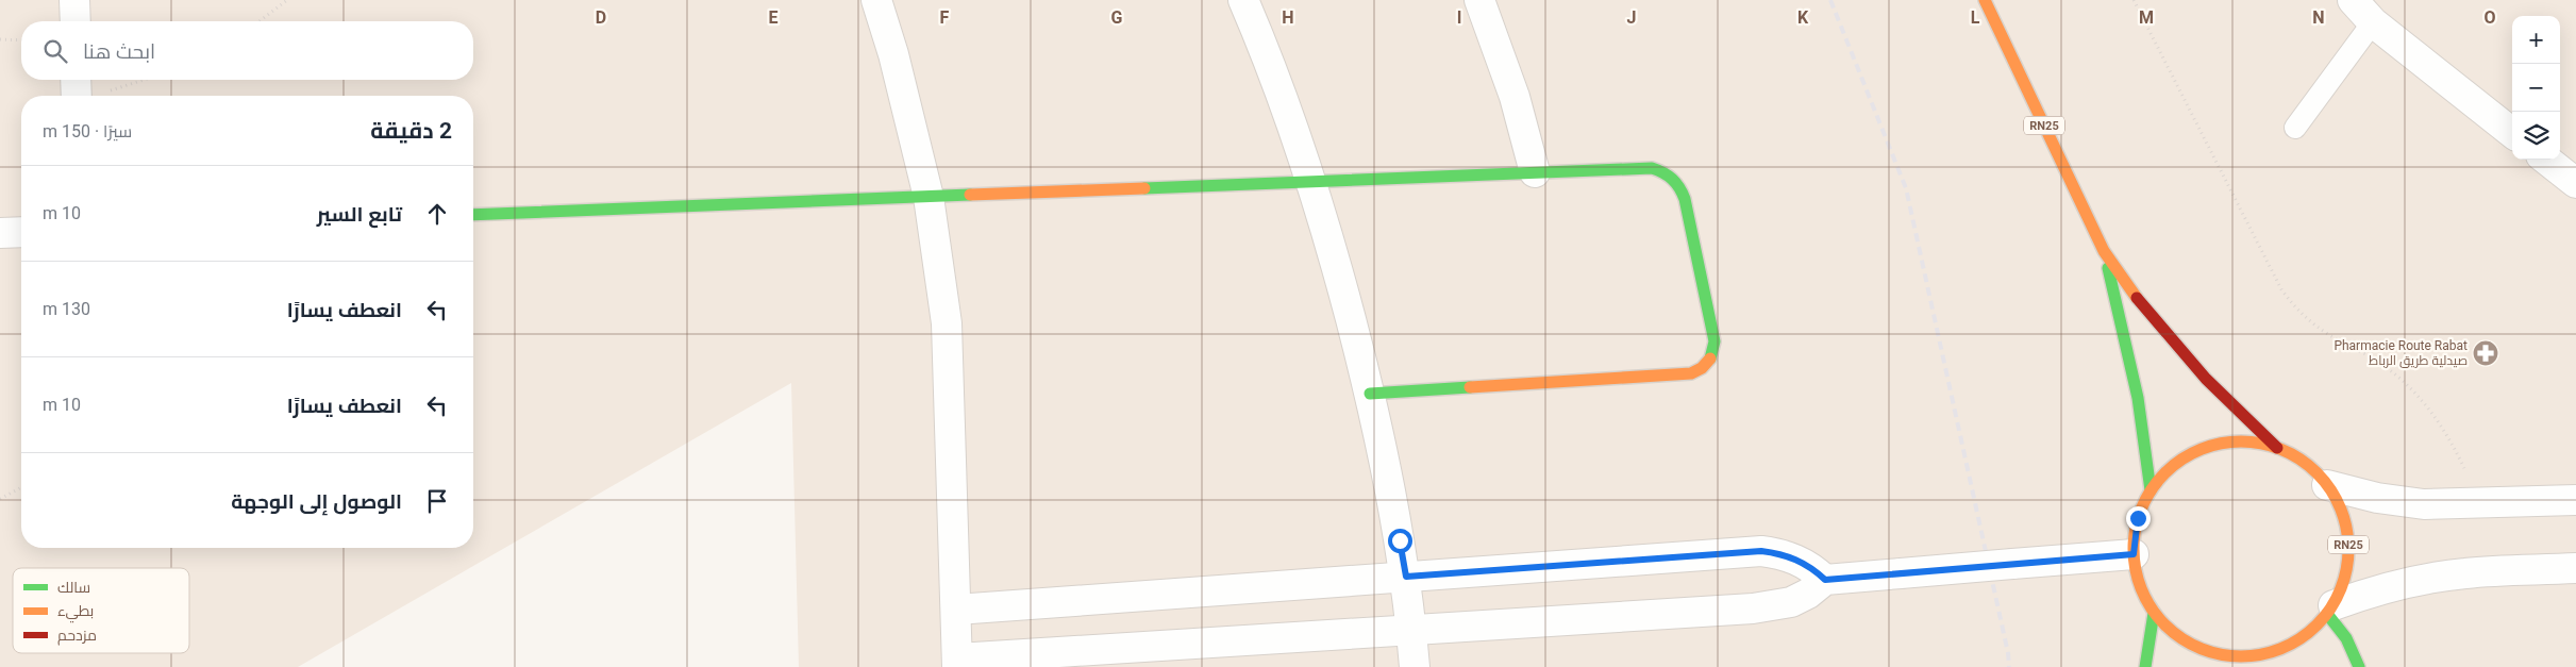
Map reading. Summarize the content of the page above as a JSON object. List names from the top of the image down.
{
  "streets": {
    "street": ["RN25"]
  },
  "places": {
    "pharmacy": ["Pharmacie Route Rabat صيدلية طريق الرباط"]
  },
  "legend": ["سالك", "بطيء", "مزدحم"],
  "page": {
    "map_buttons": ["+", "−"],
    "search": "ابحث هنا",
    "heading": ["2 دقيقة", "سيرًا · 150 m"],
    "list": [
      ["تابع السير", "10 m"],
      ["انعطف يسارًا", "130 m"],
      ["انعطف يسارًا", "10 m"],
      "الوصول إلى الوجهة"
    ]
  },
  "grid": {
    "columns": [
      "D",
      "E",
      "F",
      "G",
      "H",
      "I",
      "J",
      "K",
      "L",
      "M",
      "N",
      "O"
    ]
  }
}
